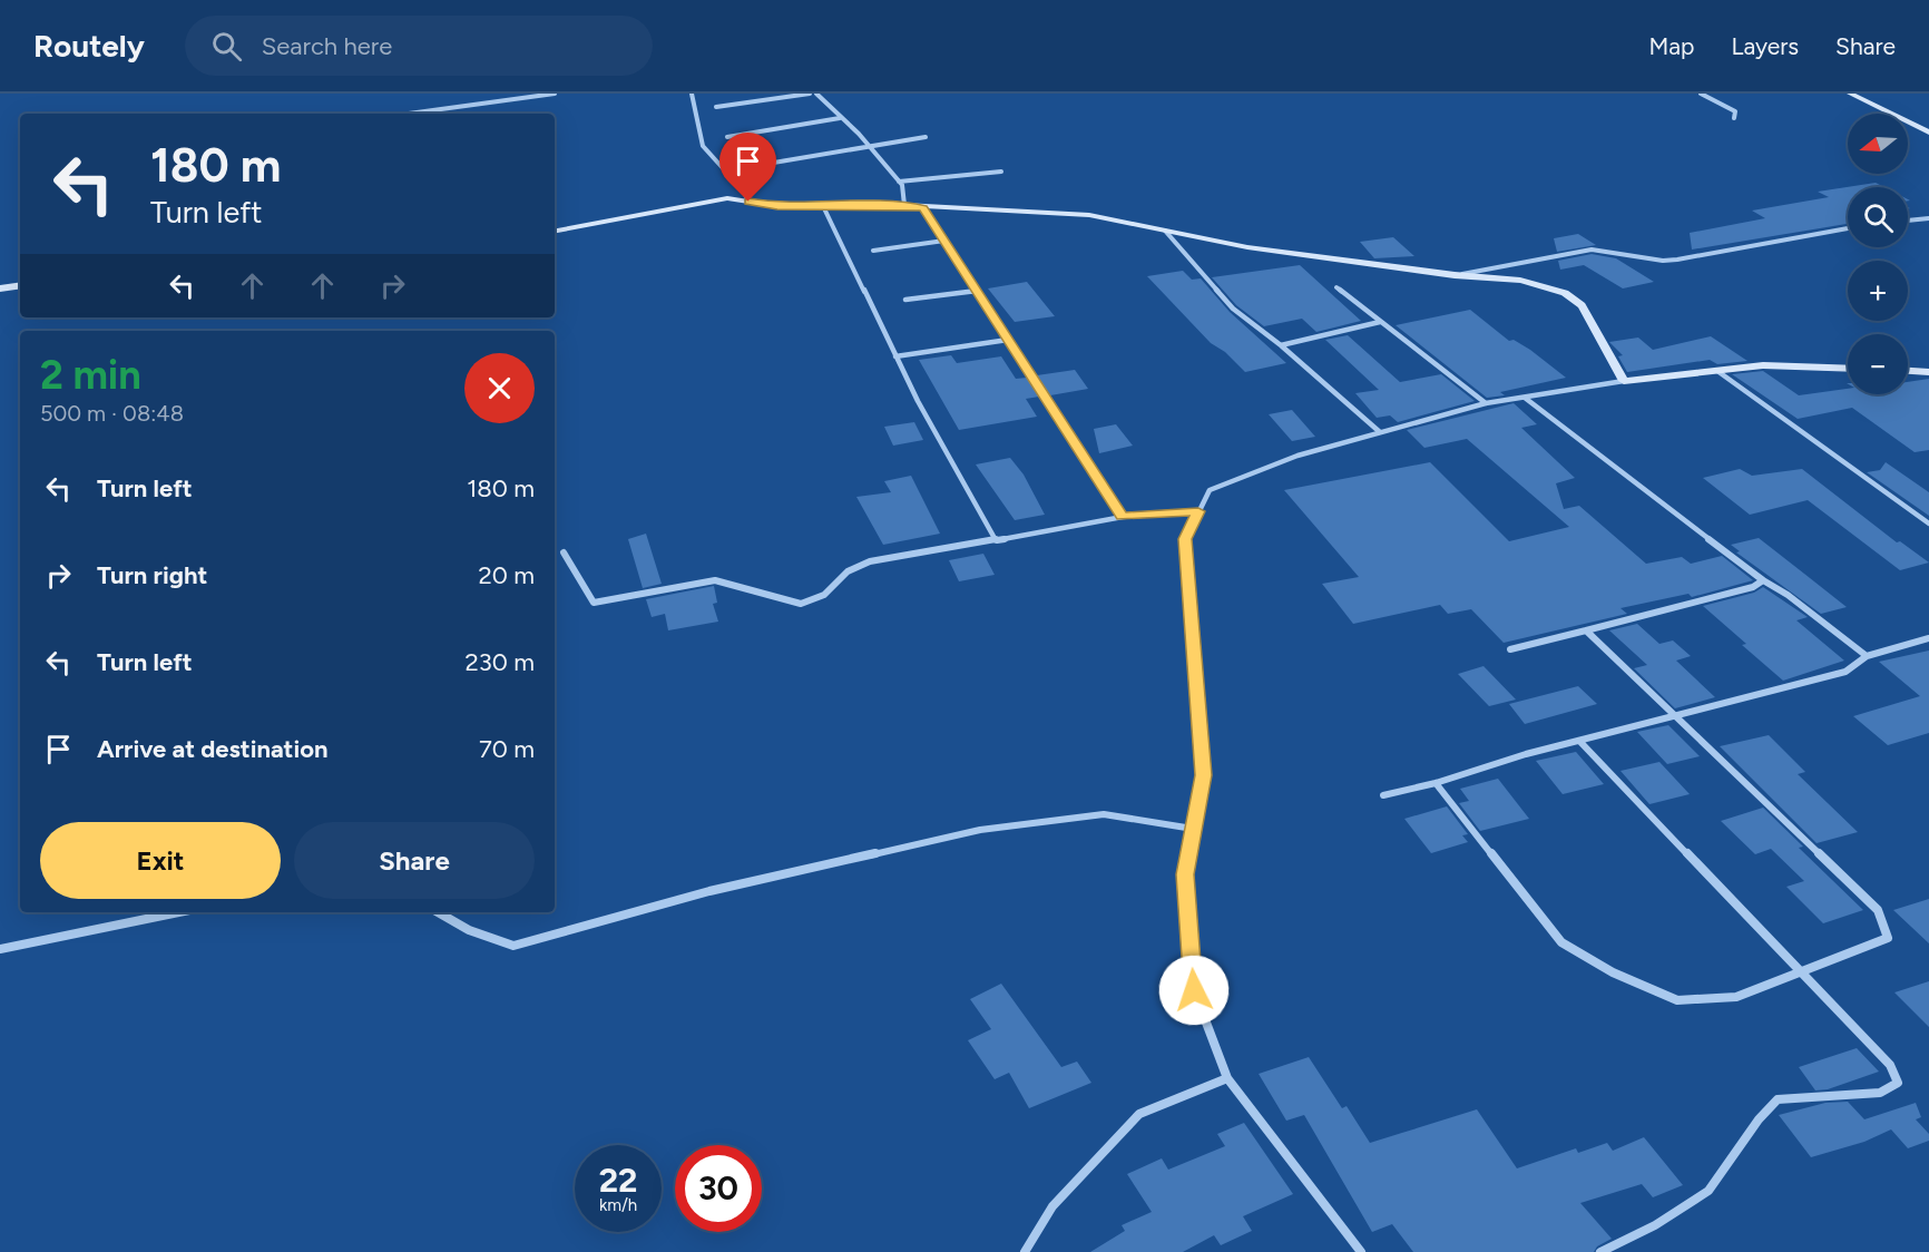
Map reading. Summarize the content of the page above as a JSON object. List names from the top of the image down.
{
  "north": "left",
  "page": {
    "header": "Routely",
    "search": "Search here",
    "nav": ["Map", "Layers", "Share"],
    "map_buttons": ["+", "−"],
    "turn": ["180 m", "Turn left"],
    "heading": ["2 min", "500 m · 08:48"],
    "list": [
      {
        "name": "Turn left",
        "value": "180 m"
      },
      {
        "name": "Turn right",
        "value": "20 m"
      },
      {
        "name": "Turn left",
        "value": "230 m"
      },
      {
        "name": "Arrive at destination",
        "value": "70 m"
      }
    ],
    "buttons": ["Exit", "Share"],
    "speed": "22 km/h",
    "limit": "30"
  }
}
